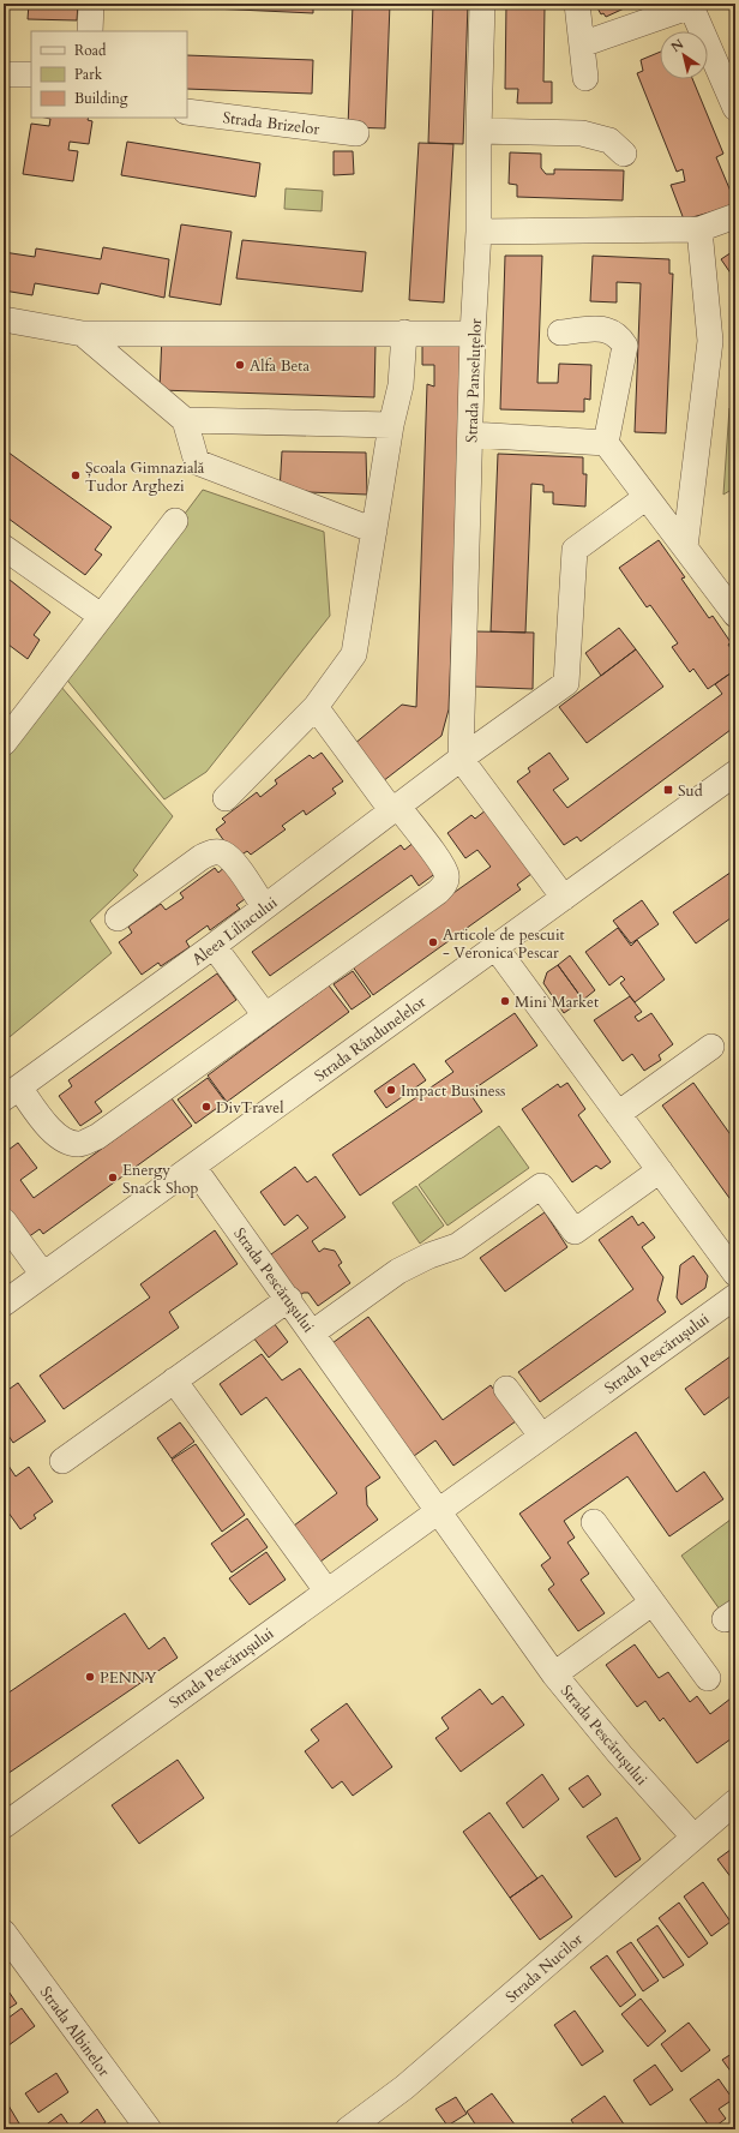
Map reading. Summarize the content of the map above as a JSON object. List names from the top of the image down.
{
  "streets": {
    "street": [
      "Strada Brizelor",
      "Strada Panseluțelor",
      "Aleea Liliacului",
      "Strada Rândunelelor",
      "Strada Pescărușului",
      "Strada Nucilor",
      "Strada Albinelor"
    ]
  },
  "crossings": [
    ["Strada Panseluțelor", "Aleea Liliacului"],
    ["Strada Rândunelelor", "Strada Pescărușului"],
    ["Strada Pescărușului", "Strada Nucilor"]
  ],
  "places": {
    "other": [
      "Alfa Beta",
      "Școala Gimnazială Tudor Arghezi",
      "Articole de pescuit - Veronica Pescar",
      "Mini Market",
      "Impact Business",
      "DivTravel",
      "Energy Snack Shop",
      "PENNY"
    ],
    "transit": ["Sud"]
  },
  "legend": ["Road", "Park", "Building"],
  "north": "top left"
}
